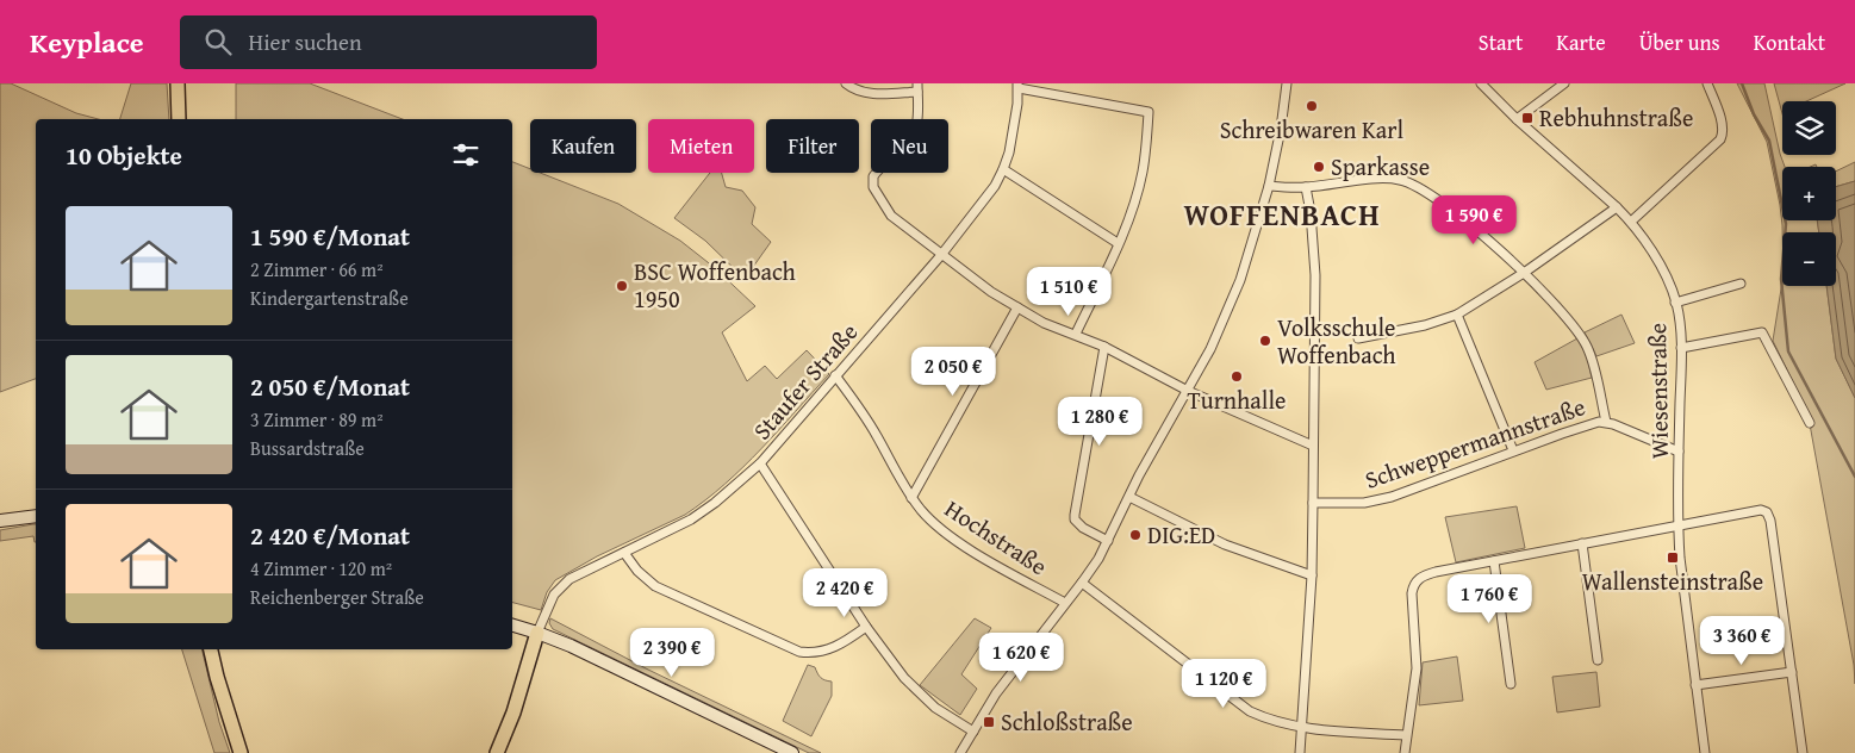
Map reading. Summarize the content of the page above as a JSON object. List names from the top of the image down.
{
  "streets": {
    "street": [
      "Staufer Straße",
      "Wiesenstraße",
      "Schweppermannstraße",
      "Hochstraße"
    ]
  },
  "crossings": [
    ["Staufer Straße", "Hochstraße"],
    ["Wiesenstraße", "Schweppermannstraße"]
  ],
  "districts": ["WOFFENBACH"],
  "places": {
    "other": [
      "Schreibwaren Karl",
      "Sparkasse",
      "BSC Woffenbach 1950",
      "Volksschule Woffenbach",
      "Turnhalle",
      "DIG:ED"
    ],
    "transit": ["Rebhuhnstraße", "Wallensteinstraße", "Schloßstraße"]
  },
  "page": {
    "header": "Keyplace",
    "search": "Hier suchen",
    "nav": [
      "Start",
      "Karte",
      "Über uns",
      "Kontakt"
    ],
    "map_buttons": ["+", "−"],
    "chip": [
      "Kaufen",
      "Mieten",
      "Filter",
      "Neu"
    ],
    "heading": "10 Objekte",
    "list": [
      {
        "name": "1 590 €/Monat",
        "note": "2 Zimmer · 66 m² · Kindergartenstraße"
      },
      {
        "name": "2 050 €/Monat",
        "note": "3 Zimmer · 89 m² · Bussardstraße"
      },
      {
        "name": "2 420 €/Monat",
        "note": "4 Zimmer · 120 m² · Reichenberger Straße"
      }
    ],
    "price": [
      "1 590 €",
      "1 510 €",
      "2 050 €",
      "1 280 €",
      "2 420 €",
      "1 760 €",
      "3 360 €",
      "2 390 €",
      "1 620 €",
      "1 120 €"
    ]
  }
}
